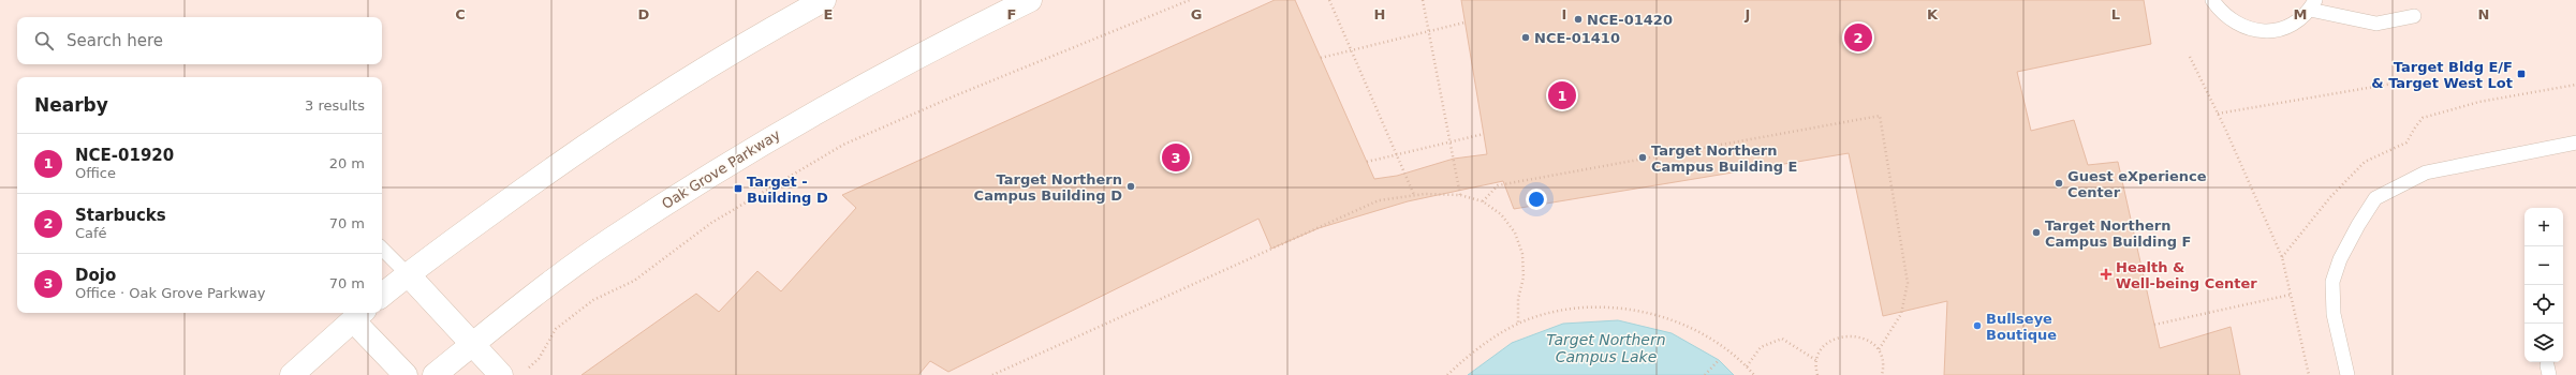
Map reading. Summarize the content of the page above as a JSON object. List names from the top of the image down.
{
  "streets": {
    "street": ["Oak Grove Parkway"]
  },
  "water": ["Target Northern Campus Lake"],
  "places": {
    "other": [
      "NCE-01420",
      "NCE-01410",
      "Target Northern Campus Building E",
      "Guest eXperience Center",
      "Target Northern Campus Building D",
      "Target Northern Campus Building F",
      "Bullseye Boutique"
    ],
    "transit": ["Target Bldg E/F & Target West Lot", "Target - Building D"],
    "health": ["Health & Well-being Center"]
  },
  "page": {
    "search": "Search here",
    "pins": ["2", "1", "3"],
    "heading": ["Nearby", "3 results"],
    "list": [
      {
        "mark": "1",
        "name": "NCE-01920",
        "note": "Office",
        "value": "20 m"
      },
      {
        "mark": "2",
        "name": "Starbucks",
        "note": "Café",
        "value": "70 m"
      },
      {
        "mark": "3",
        "name": "Dojo",
        "note": "Office · Oak Grove Parkway",
        "value": "70 m"
      }
    ],
    "map_buttons": ["+", "−"]
  },
  "grid": {
    "columns": [
      "C",
      "D",
      "E",
      "F",
      "G",
      "H",
      "I",
      "J",
      "K",
      "L",
      "M",
      "N"
    ]
  }
}
